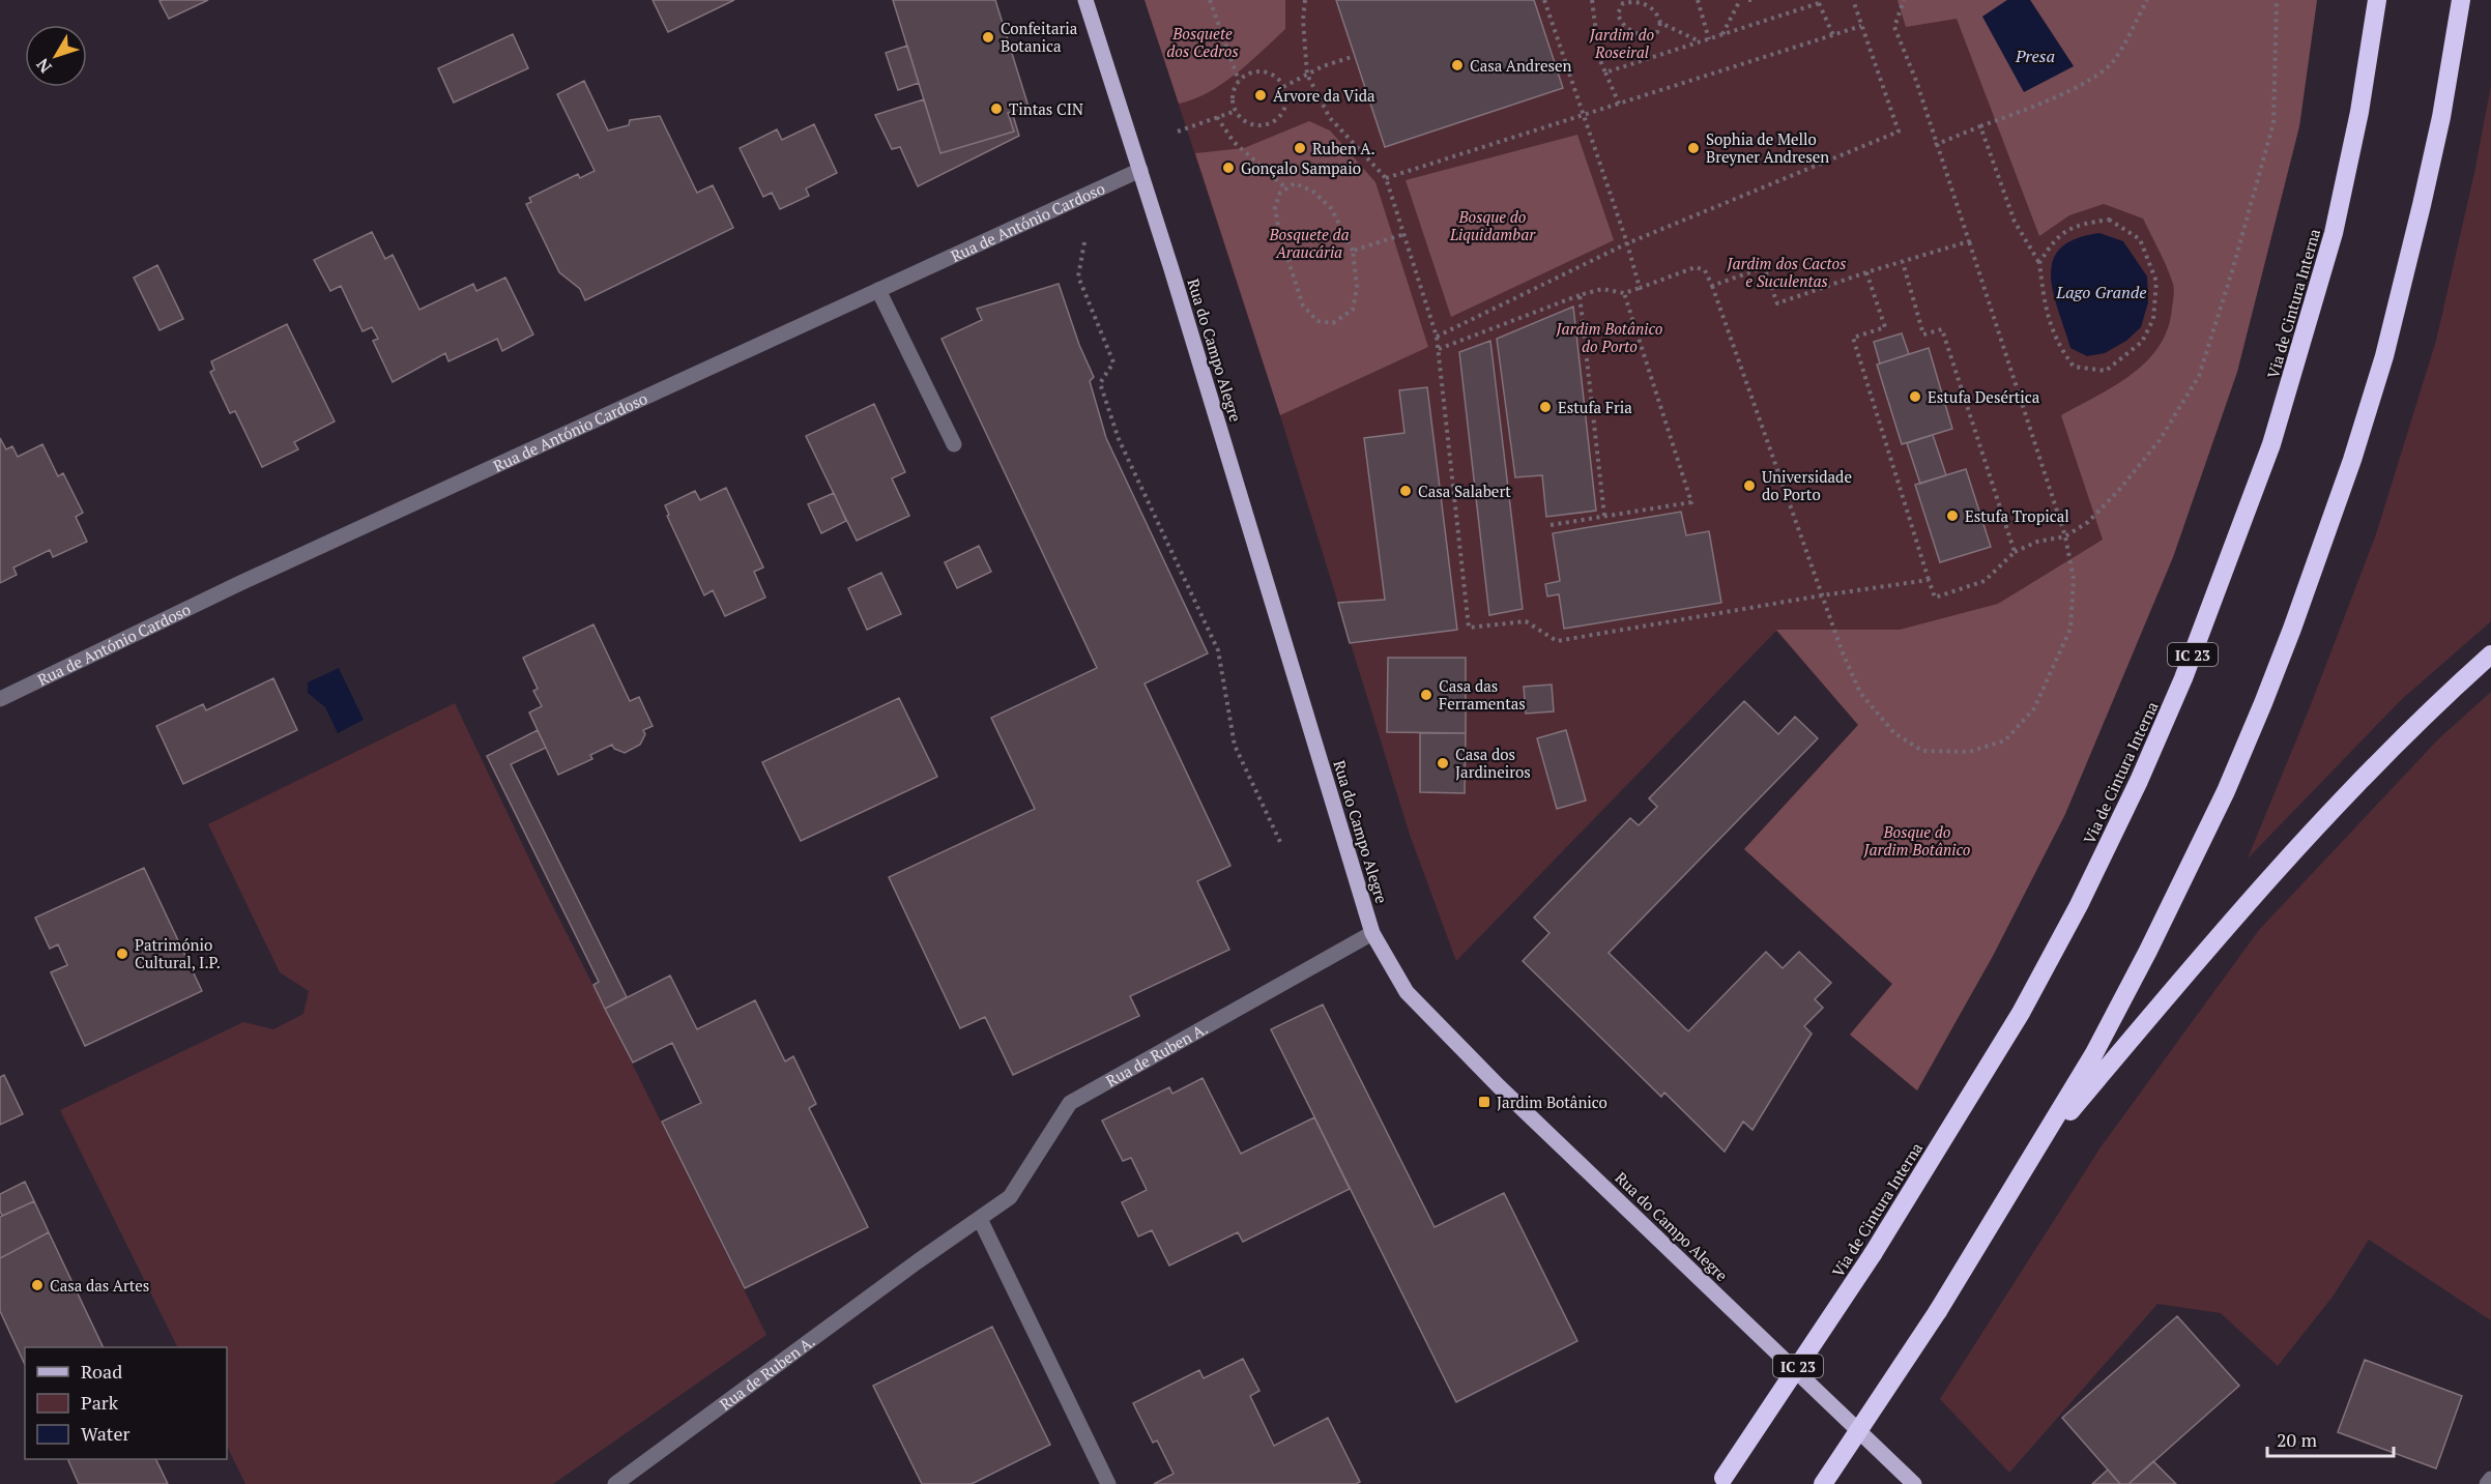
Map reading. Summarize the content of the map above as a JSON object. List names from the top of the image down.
{
  "streets": {
    "highway": ["Via de Cintura Interna", "IC 23"],
    "main road": ["Rua do Campo Alegre"],
    "street": ["Rua de António Cardoso", "Rua de Ruben A."]
  },
  "crossings": [
    ["Rua de António Cardoso", "Rua do Campo Alegre"],
    ["Rua do Campo Alegre", "Rua de Ruben A."]
  ],
  "water": ["Presa", "Lago Grande"],
  "parks": [
    "Bosquete dos Cedros",
    "Jardim do Roseiral",
    "Bosque do Liquidambar",
    "Bosquete da Araucária",
    "Jardim dos Cactos e Suculentas",
    "Jardim Botânico do Porto",
    "Bosque do Jardim Botânico"
  ],
  "places": {
    "other": [
      "Confeitaria Botanica",
      "Casa Andresen",
      "Árvore da Vida",
      "Tintas CIN",
      "Ruben A.",
      "Sophia de Mello Breyner Andresen",
      "Gonçalo Sampaio",
      "Estufa Desértica",
      "Estufa Fria",
      "Universidade do Porto",
      "Casa Salabert",
      "Estufa Tropical",
      "Casa das Ferramentas",
      "Casa dos Jardineiros",
      "Património Cultural, I.P.",
      "Casa das Artes"
    ],
    "transit": ["Jardim Botânico"]
  },
  "legend": ["Road", "Park", "Water"],
  "scale_bar": "20 m",
  "north": "bottom left"
}
